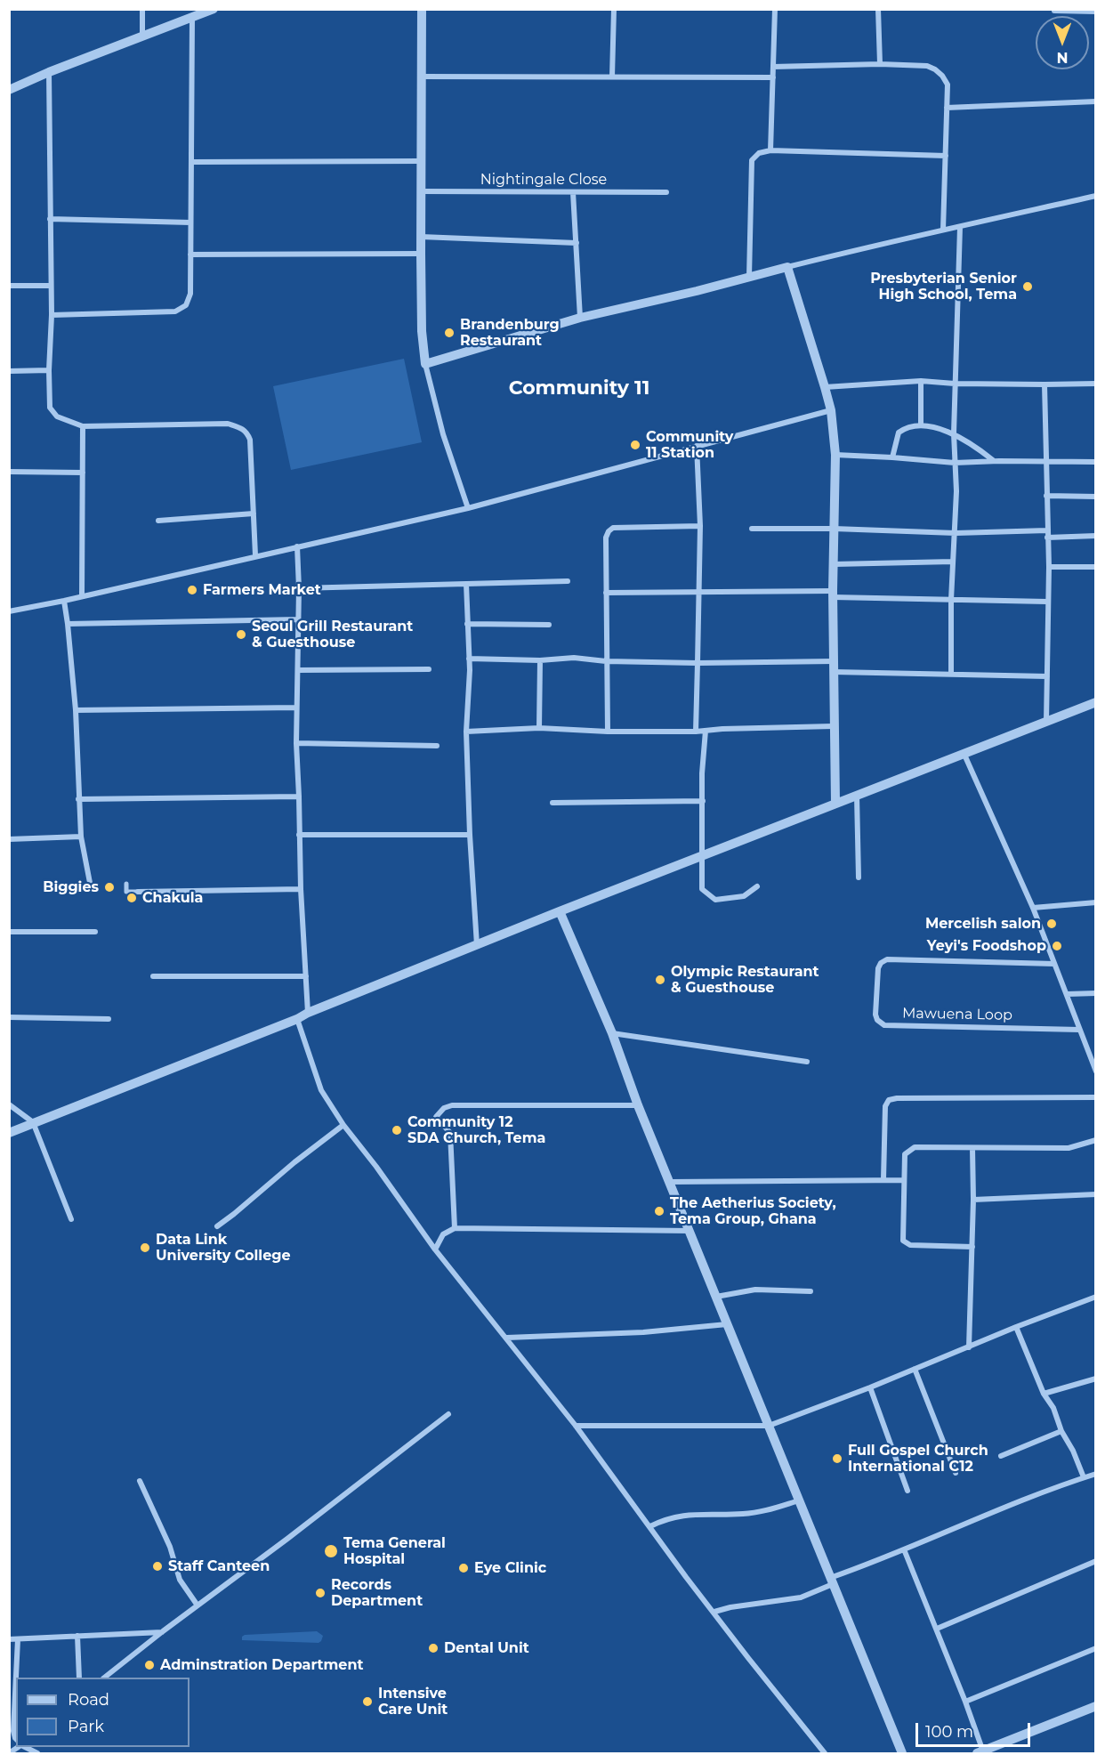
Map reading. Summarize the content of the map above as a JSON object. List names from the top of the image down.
{
  "streets": {
    "street": ["Nightingale Close", "Mawuena Loop"]
  },
  "districts": ["Community 11"],
  "places": [
    "Presbyterian Senior High School, Tema",
    "Brandenburg Restaurant",
    "Community 11 Station",
    "Farmers Market",
    "Seoul Grill Restaurant & Guesthouse",
    "Biggies",
    "Chakula",
    "Mercelish salon",
    "Yeyi's Foodshop",
    "Olympic Restaurant & Guesthouse",
    "Community 12 SDA Church, Tema",
    "The Aetherius Society, Tema Group, Ghana",
    "Data Link University College",
    "Full Gospel Church International C12",
    "Tema General Hospital",
    "Staff Canteen",
    "Eye Clinic",
    "Records Department",
    "Dental Unit",
    "Adminstration Department",
    "Intensive Care Unit"
  ],
  "legend": ["Road", "Park"],
  "scale_bar": "100 m",
  "north": "bottom"
}
